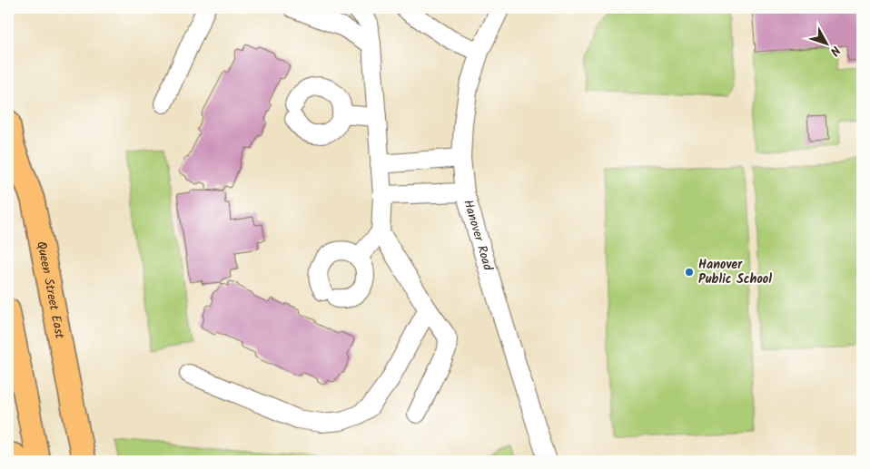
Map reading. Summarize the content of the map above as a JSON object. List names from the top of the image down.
{
  "streets": {
    "main road": ["Queen Street East"],
    "street": ["Hanover Road"]
  },
  "places": ["Hanover Public School"],
  "north": "bottom right"
}
